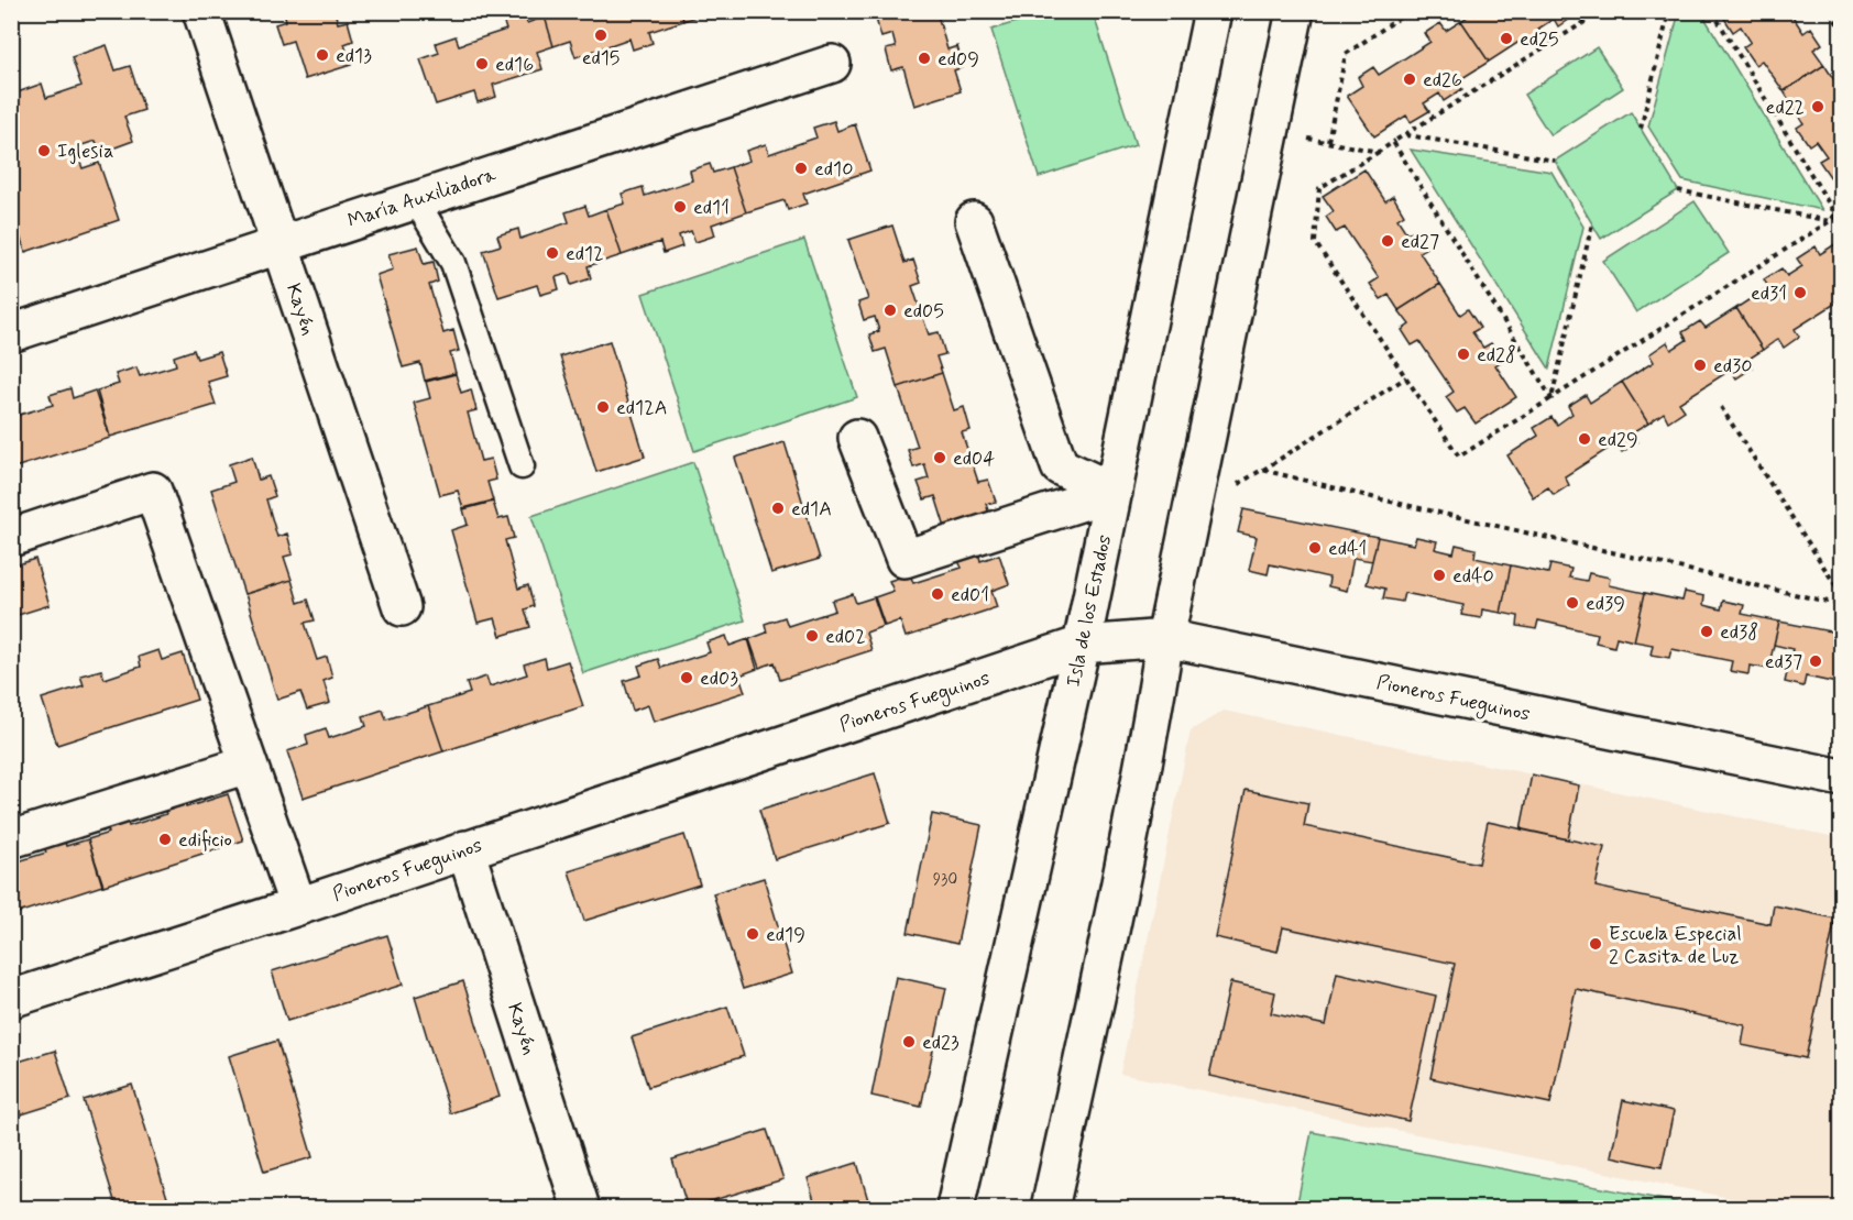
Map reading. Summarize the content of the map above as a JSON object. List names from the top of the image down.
{
  "streets": {
    "street": [
      "María Auxiliadora",
      "Kayén",
      "Isla de los Estados",
      "Pioneros Fueguinos"
    ]
  },
  "crossings": [
    ["María Auxiliadora", "Kayén"],
    ["Kayén", "Pioneros Fueguinos"],
    ["Isla de los Estados", "Pioneros Fueguinos"]
  ],
  "places": [
    "ed15",
    "ed25",
    "ed13",
    "ed09",
    "ed16",
    "ed26",
    "ed22",
    "Iglesia",
    "ed10",
    "ed11",
    "ed27",
    "ed12",
    "ed31",
    "ed05",
    "ed28",
    "ed30",
    "ed12A",
    "ed29",
    "ed04",
    "ed1A",
    "ed41",
    "ed40",
    "ed01",
    "ed39",
    "ed38",
    "ed02",
    "ed37",
    "ed03",
    "edificio",
    "ed19",
    "Escuela Especial 2 Casita de Luz",
    "ed23"
  ],
  "house_numbers": ["930"]
}
